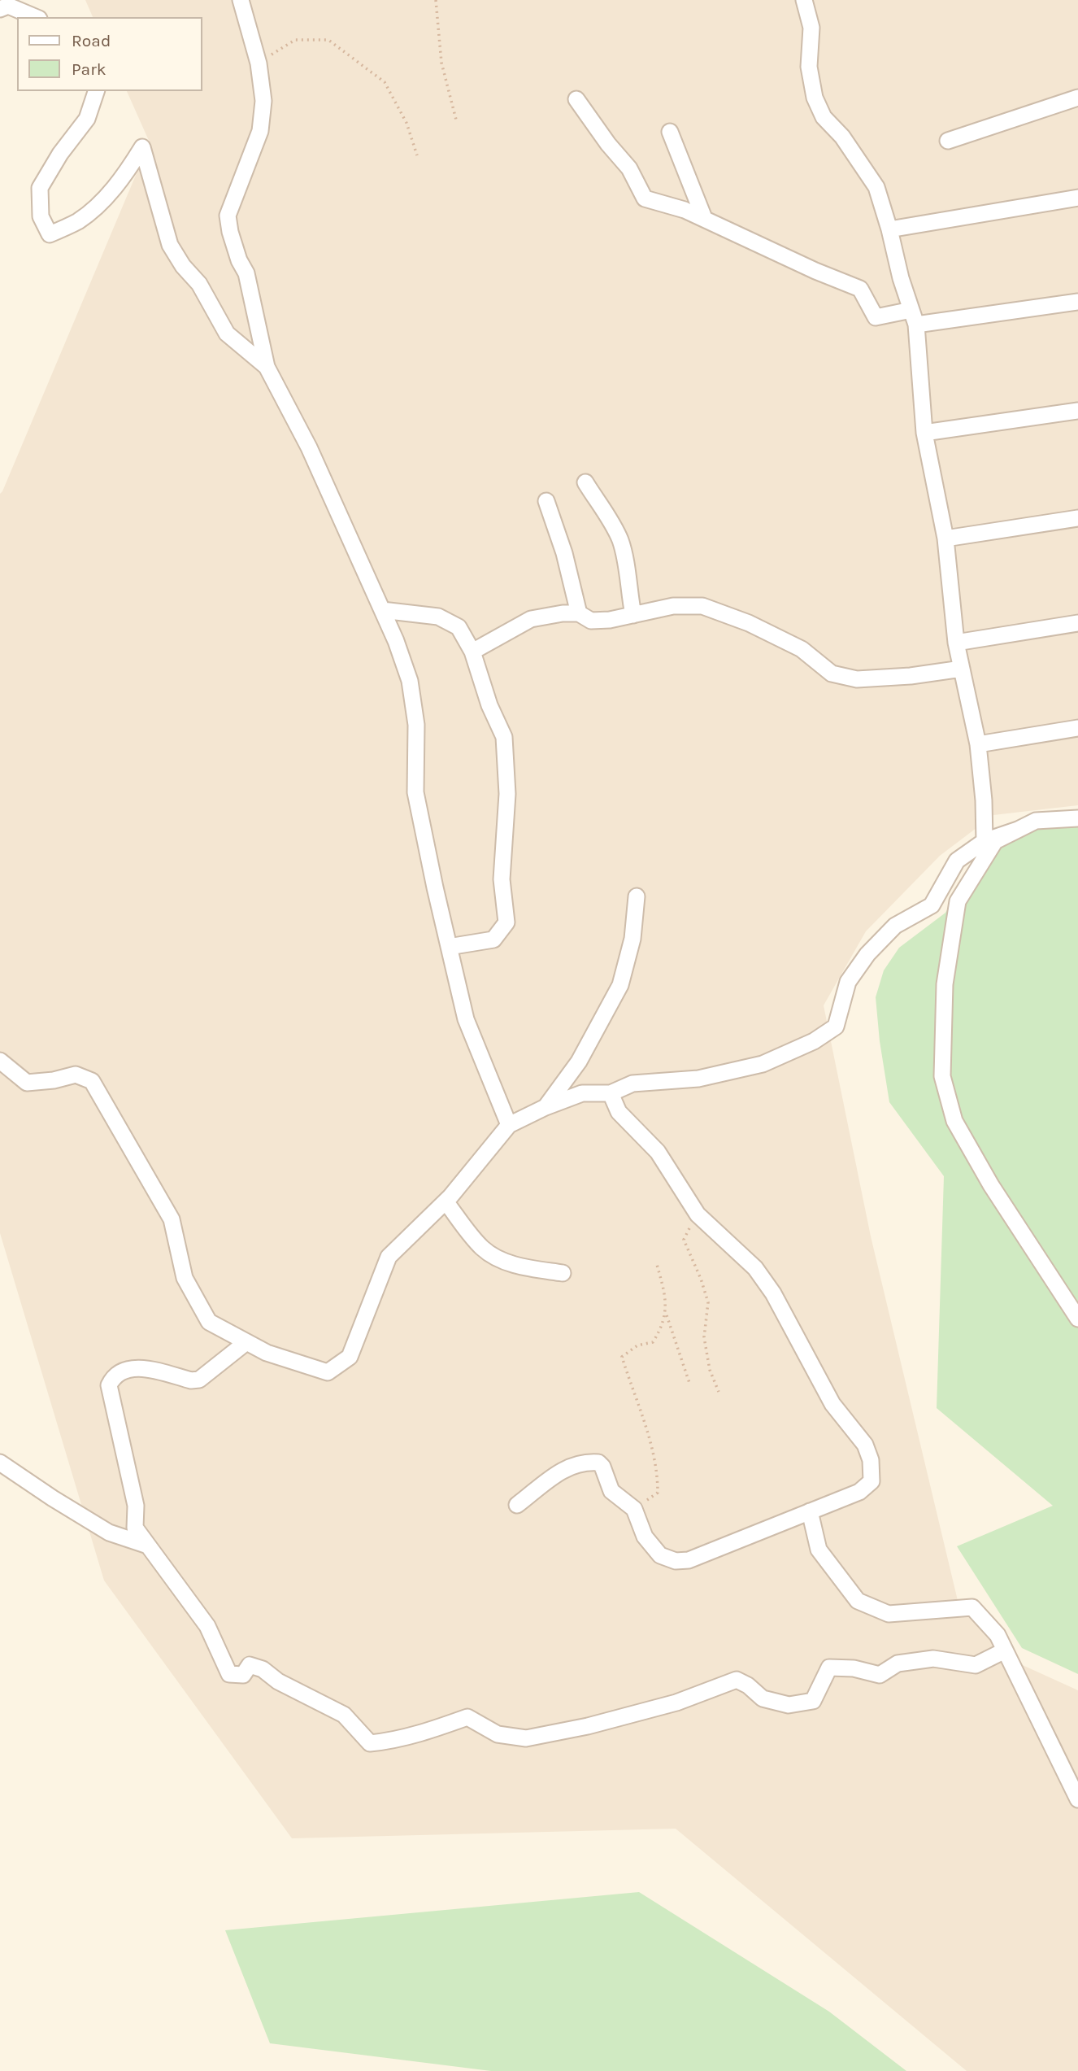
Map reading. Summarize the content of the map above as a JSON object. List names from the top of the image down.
{
  "legend": ["Road", "Park"]
}
